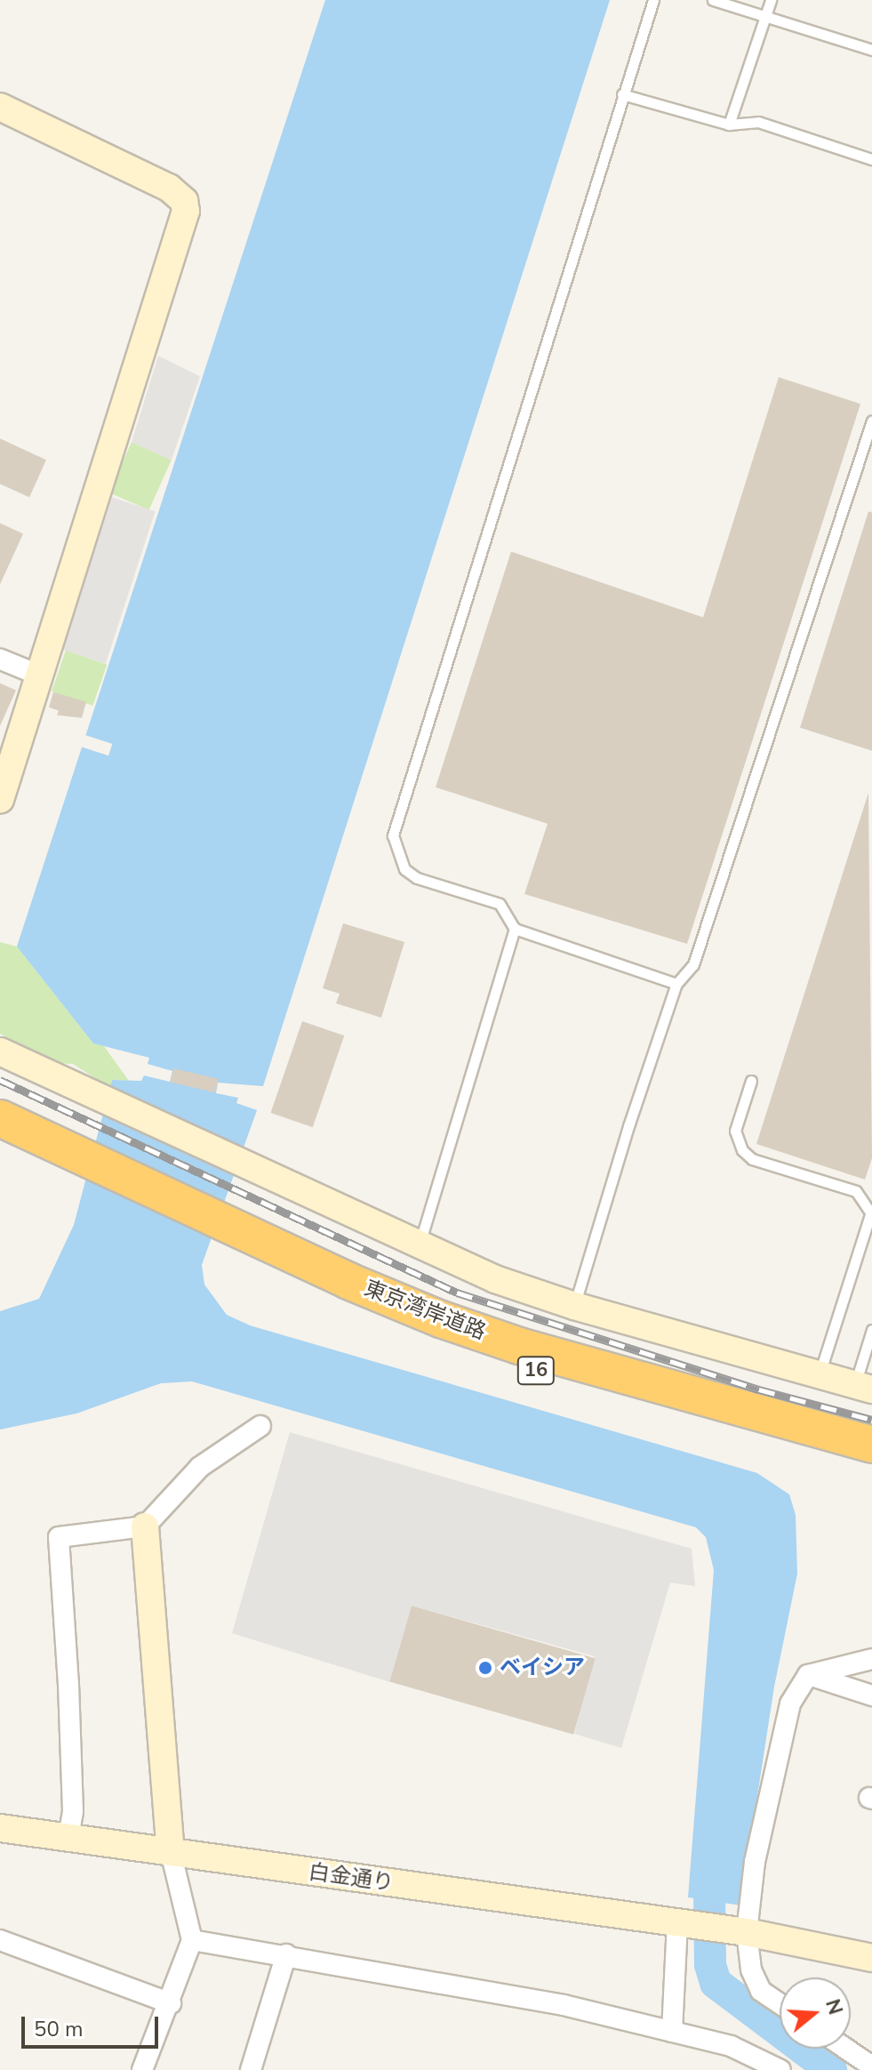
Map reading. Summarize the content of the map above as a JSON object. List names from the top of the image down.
{
  "streets": {
    "highway": ["東京湾岸道路", "16"],
    "street": ["白金通り"]
  },
  "places": ["ベイシア"],
  "scale_bar": "50 m",
  "north": "right"
}
